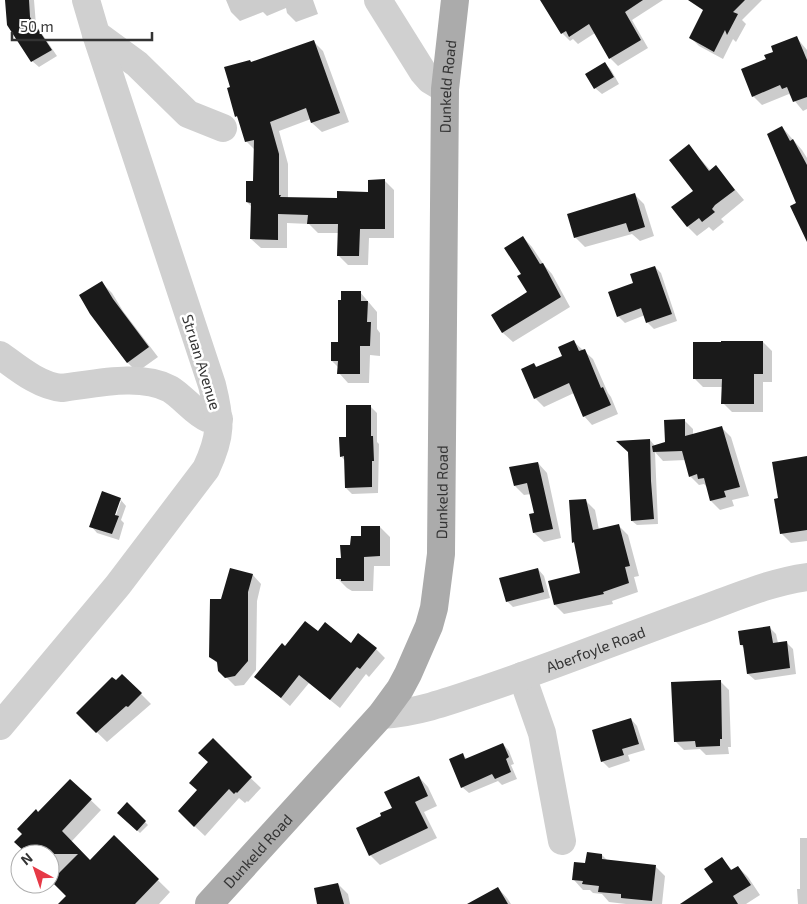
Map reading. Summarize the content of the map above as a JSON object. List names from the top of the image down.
{
  "streets": {
    "main road": ["Dunkeld Road"],
    "street": ["Struan Avenue", "Aberfoyle Road"]
  },
  "crossings": [
    ["Dunkeld Road", "Aberfoyle Road"]
  ],
  "scale_bar": "50 m",
  "north": "top left"
}
